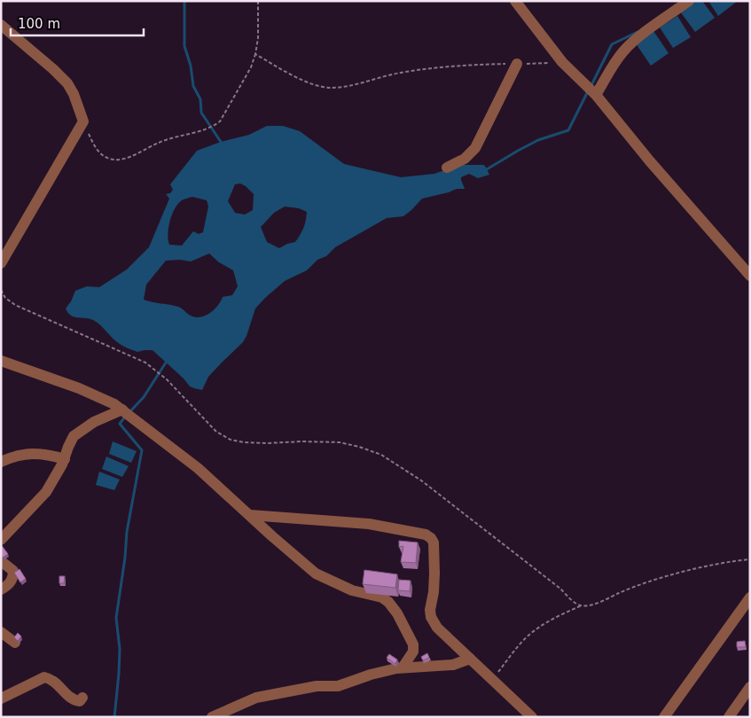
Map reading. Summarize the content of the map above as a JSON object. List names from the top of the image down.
{
  "scale_bar": "100 m"
}
